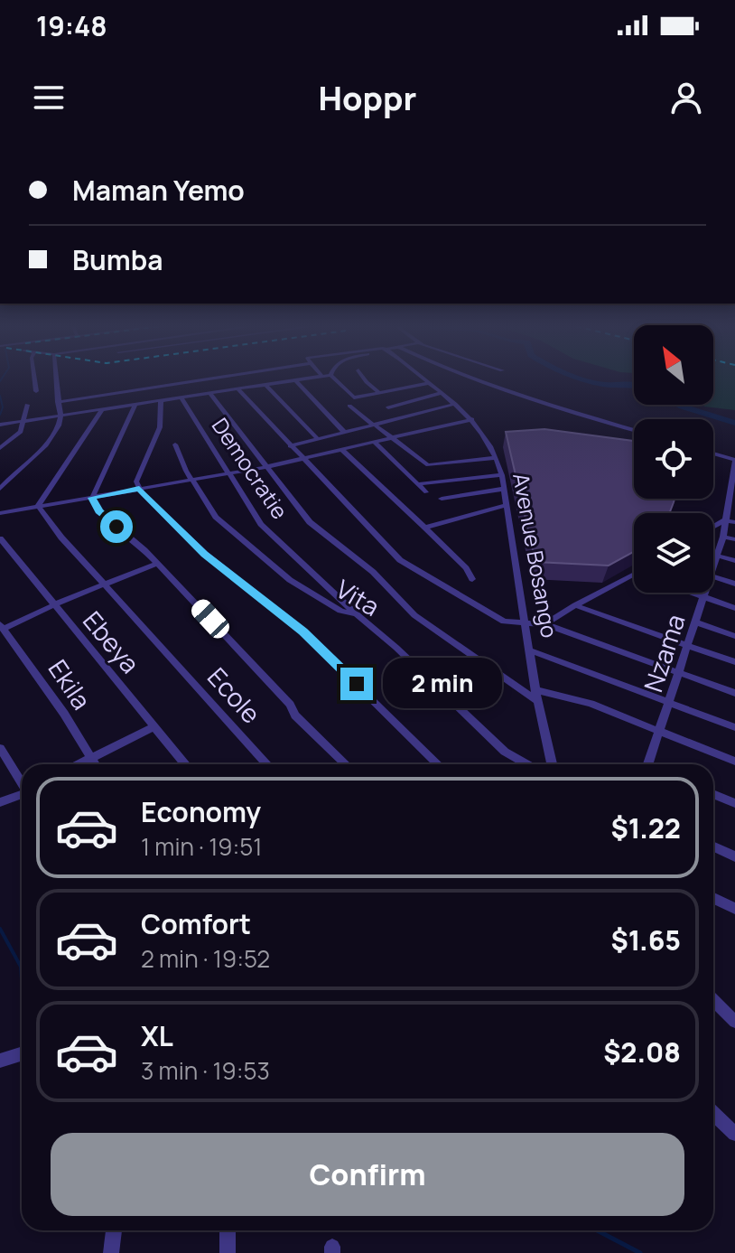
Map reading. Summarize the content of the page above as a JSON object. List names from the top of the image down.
{
  "streets": {
    "street": [
      "Democratie",
      "Avenue Bosango",
      "Vita",
      "Ebeya",
      "Nzama",
      "Ekila",
      "Ecole"
    ]
  },
  "crossings": [
    ["Democratie", "Vita"]
  ],
  "north": "top left",
  "page": {
    "status": "19:48",
    "header": "Hoppr",
    "banner": ["Maman Yemo", "Bumba"],
    "bubble": "2 min",
    "list": [
      {
        "name": "Economy",
        "note": "1 min · 19:51",
        "value": "$1.22"
      },
      {
        "name": "Comfort",
        "note": "2 min · 19:52",
        "value": "$1.65"
      },
      {
        "name": "XL",
        "note": "3 min · 19:53",
        "value": "$2.08"
      }
    ],
    "buttons": "Confirm"
  }
}
